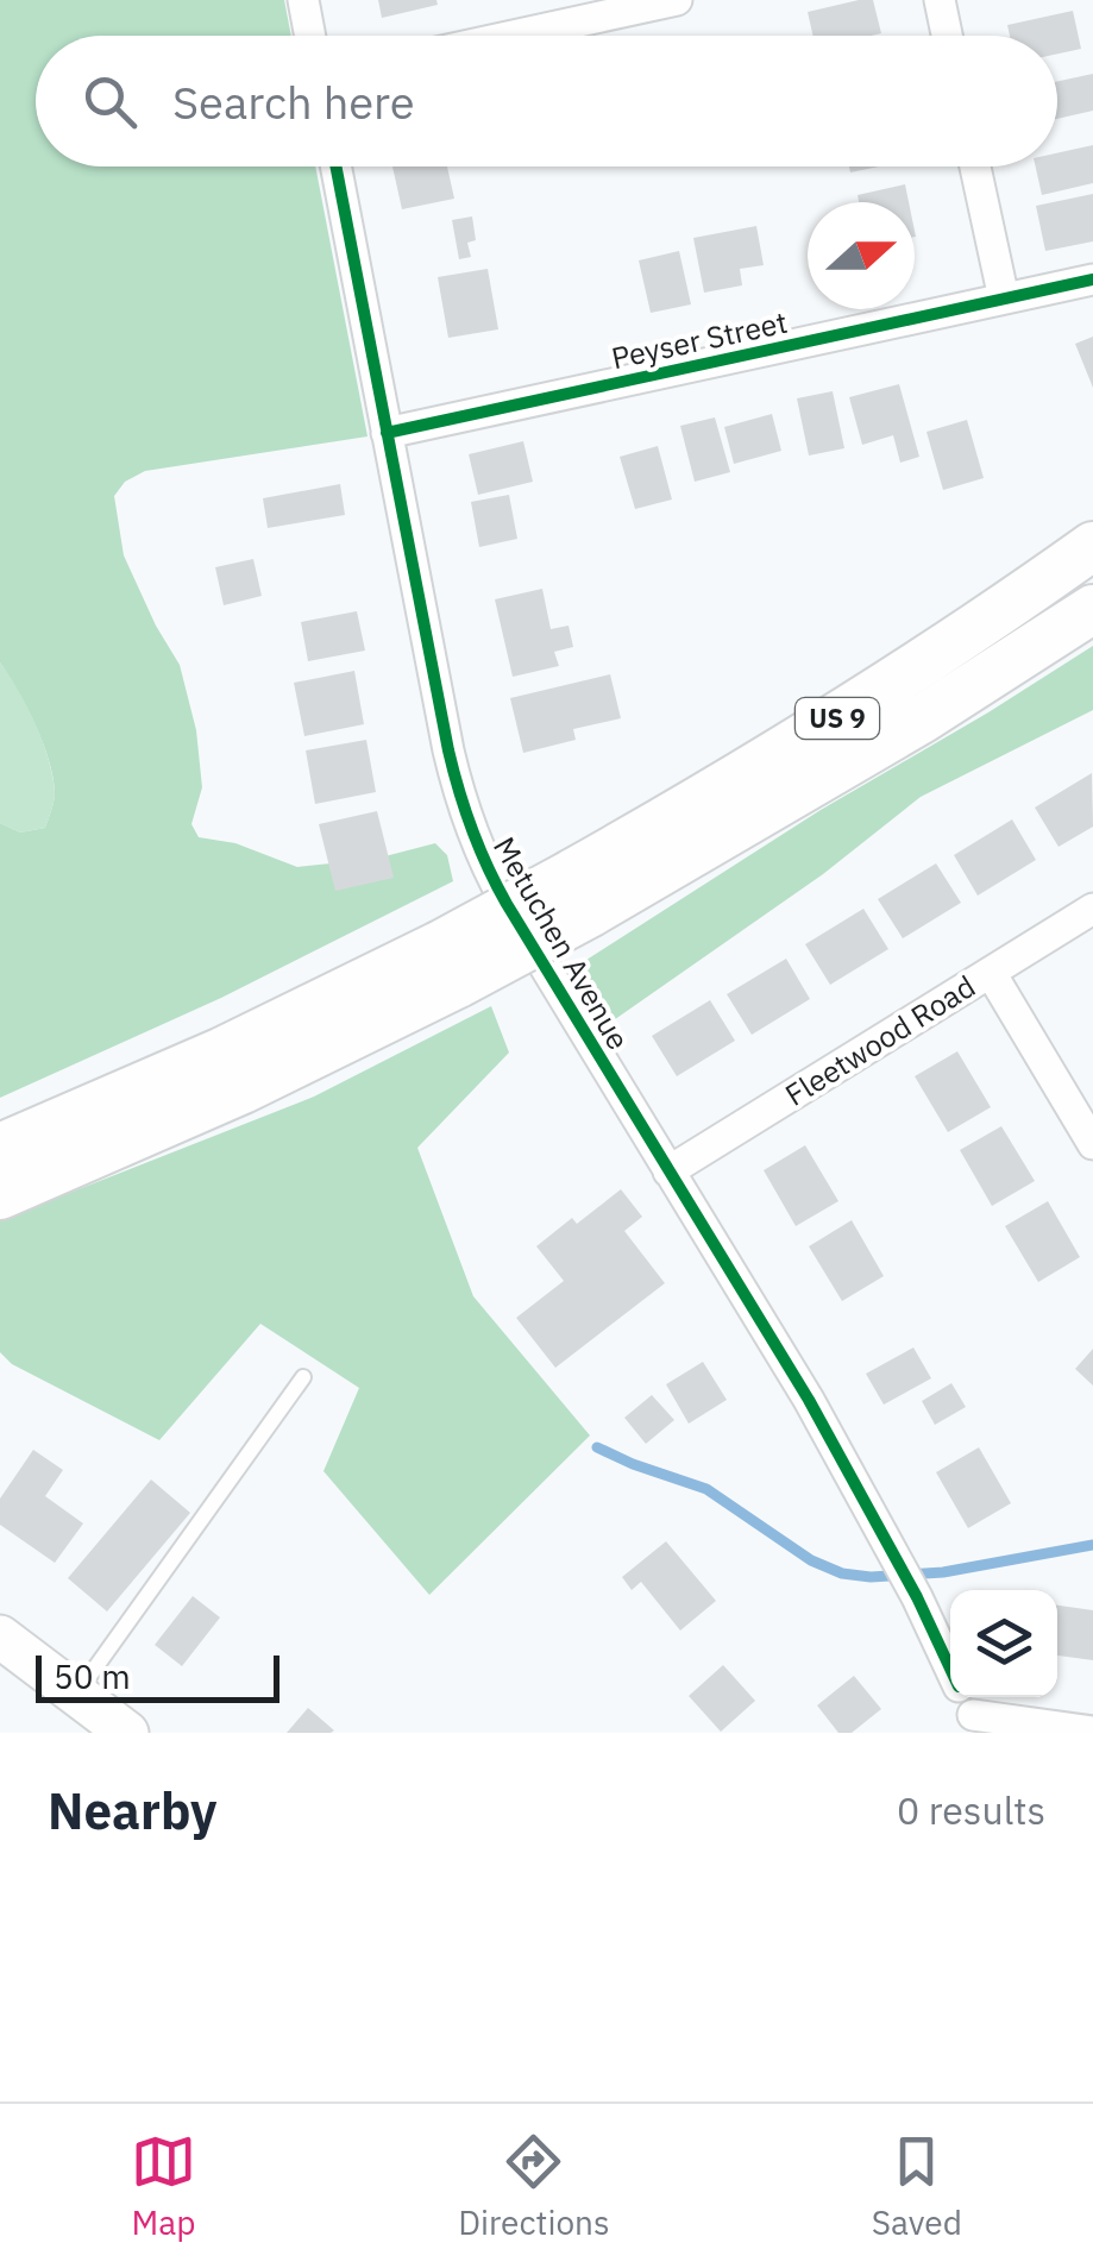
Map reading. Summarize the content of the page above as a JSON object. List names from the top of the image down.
{
  "streets": {
    "highway": ["US 9"],
    "street": ["Peyser Street", "Metuchen Avenue", "Fleetwood Road"]
  },
  "crossings": [
    ["Peyser Street", "Metuchen Avenue"],
    ["Metuchen Avenue", "Fleetwood Road"]
  ],
  "scale_bar": "50 m",
  "north": "right",
  "page": {
    "search": "Search here",
    "scale": "50 m",
    "heading": ["Nearby", "0 results"],
    "nav": ["Map", "Directions", "Saved"]
  }
}
